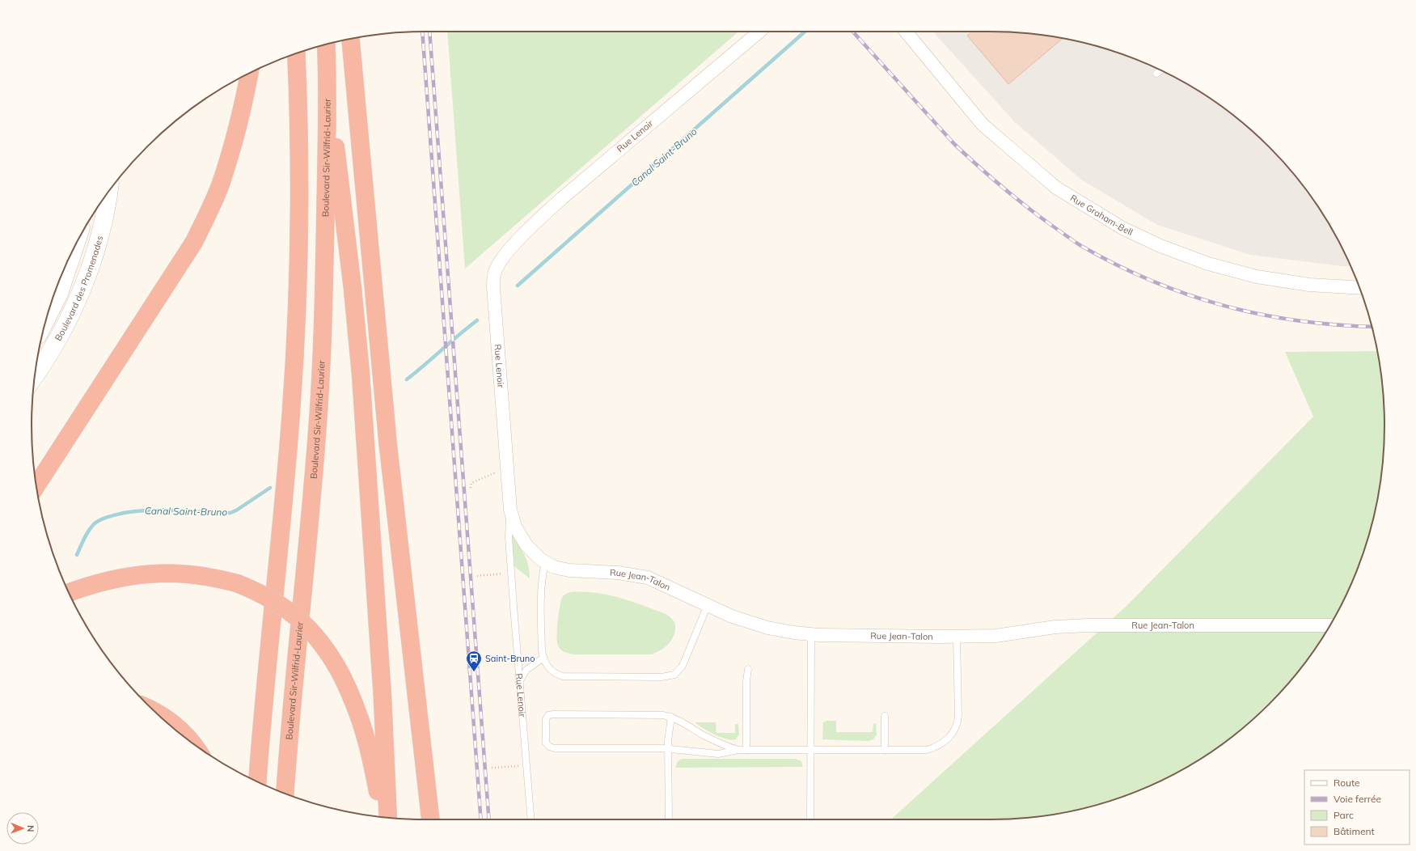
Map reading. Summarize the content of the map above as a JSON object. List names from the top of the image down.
{
  "streets": {
    "highway": ["Boulevard Sir-Wilfrid-Laurier"],
    "street": [
      "Rue Lenoir",
      "Rue Graham-Bell",
      "Boulevard des Promenades",
      "Rue Jean-Talon"
    ]
  },
  "crossings": [
    ["Rue Lenoir", "Rue Jean-Talon"]
  ],
  "water": ["Canal Saint-Bruno"],
  "places": {
    "station": ["Saint-Bruno"]
  },
  "legend": [
    "Route",
    "Voie ferrée",
    "Parc",
    "Bâtiment"
  ],
  "north": "right"
}
